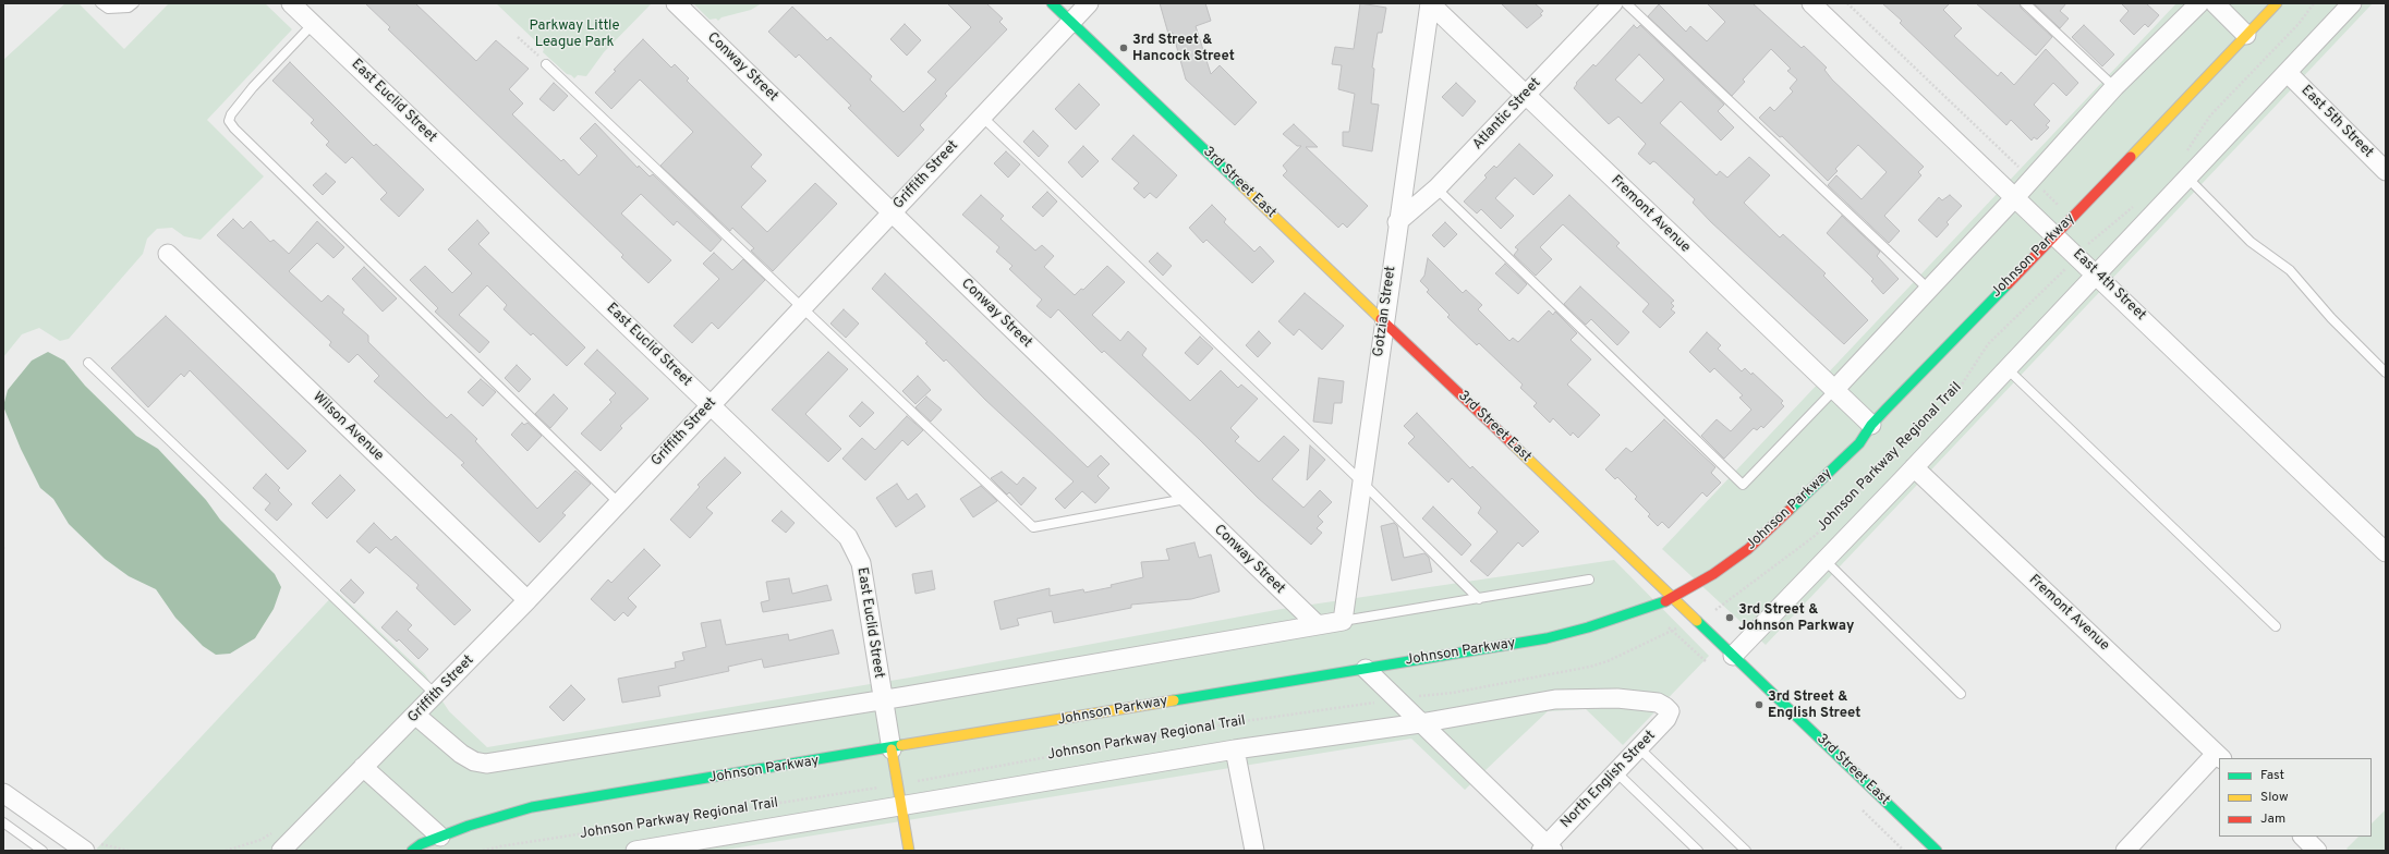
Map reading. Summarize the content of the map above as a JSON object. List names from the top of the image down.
{
  "streets": {
    "street": [
      "Conway Street",
      "East Euclid Street",
      "Atlantic Street",
      "East 5th Street",
      "Griffith Street",
      "3rd Street East",
      "Fremont Avenue",
      "Johnson Parkway",
      "East 4th Street",
      "Gotzian Street",
      "Wilson Avenue",
      "North English Street"
    ],
    "path": ["Johnson Parkway Regional Trail"]
  },
  "crossings": [
    ["Conway Street", "Griffith Street"],
    ["East Euclid Street", "Griffith Street"],
    ["East Euclid Street", "Johnson Parkway"],
    ["Atlantic Street", "Fremont Avenue"],
    ["Atlantic Street", "Gotzian Street"],
    ["Griffith Street", "3rd Street East"],
    ["Griffith Street", "Wilson Avenue"],
    ["3rd Street East", "Johnson Parkway"],
    ["3rd Street East", "Gotzian Street"],
    ["Fremont Avenue", "Johnson Parkway"],
    ["Fremont Avenue", "Gotzian Street"],
    ["Johnson Parkway", "East 4th Street"]
  ],
  "parks": ["Parkway Little League Park"],
  "places": ["3rd Street & Hancock Street", "3rd Street & Johnson Parkway", "3rd Street & English Street"],
  "legend": ["Fast", "Slow", "Jam"]
}
